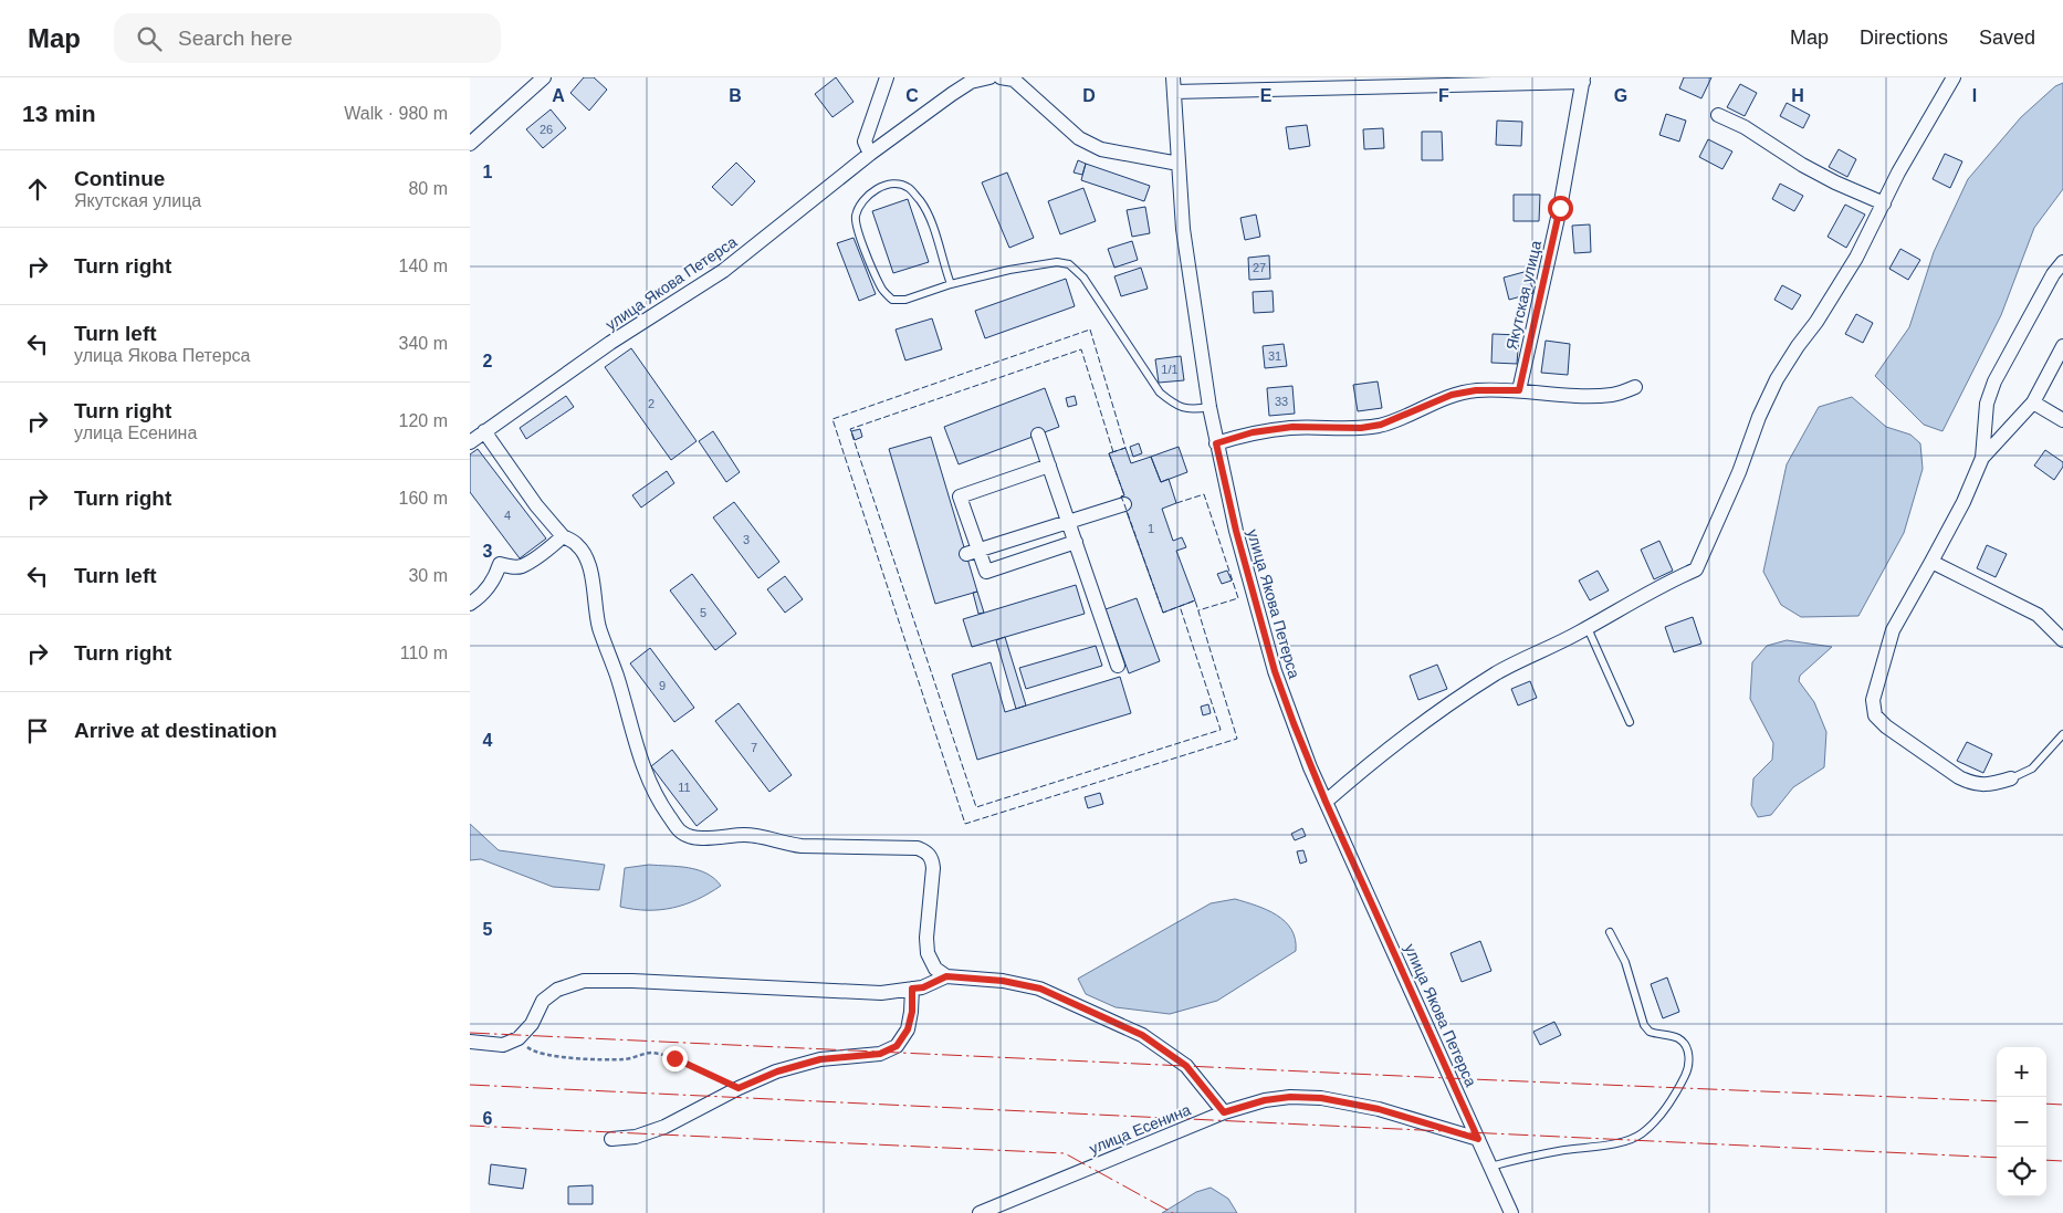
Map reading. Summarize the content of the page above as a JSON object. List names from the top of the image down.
{
  "streets": {
    "street": ["улица Якова Петерса", "Якутская улица", "улица Есенина"]
  },
  "crossings": [
    ["улица Якова Петерса", "улица Есенина"]
  ],
  "house_numbers": [
    "26",
    "27",
    "31",
    "1/1",
    "33",
    "2",
    "4",
    "1",
    "3",
    "5",
    "9",
    "7",
    "11"
  ],
  "page": {
    "header": "Map",
    "search": "Search here",
    "nav": ["Map", "Directions", "Saved"],
    "heading": ["13 min", "Walk · 980 m"],
    "list": [
      ["Continue", "Якутская улица", "80 m"],
      ["Turn right", "140 m"],
      ["Turn left", "улица Якова Петерса", "340 m"],
      ["Turn right", "улица Есенина", "120 m"],
      ["Turn right", "160 m"],
      ["Turn left", "30 m"],
      ["Turn right", "110 m"],
      "Arrive at destination"
    ],
    "map_buttons": ["+", "−"]
  },
  "grid": {
    "columns": [
      "A",
      "B",
      "C",
      "D",
      "E",
      "F",
      "G",
      "H",
      "I"
    ],
    "rows": [
      "1",
      "2",
      "3",
      "4",
      "5",
      "6"
    ]
  }
}
